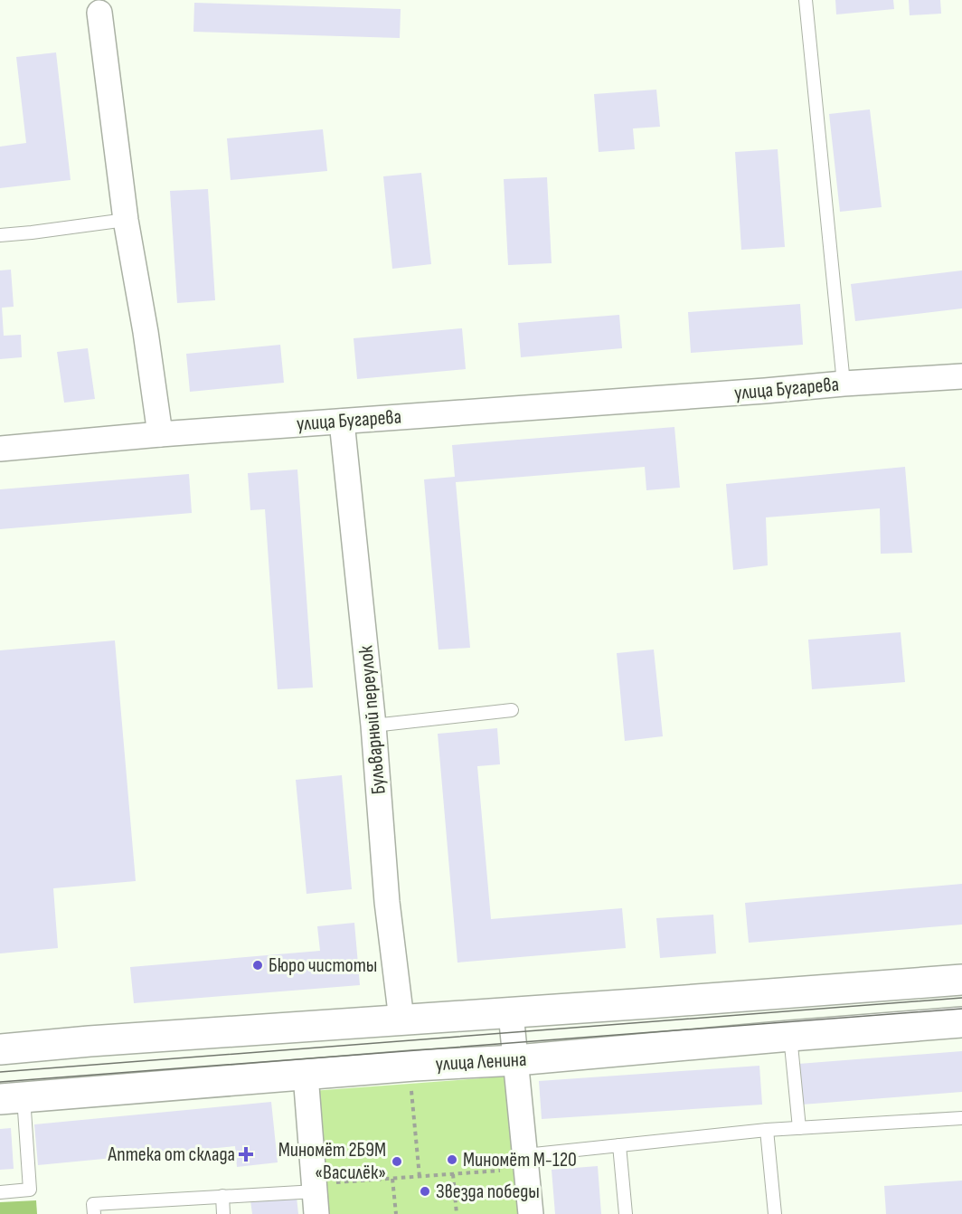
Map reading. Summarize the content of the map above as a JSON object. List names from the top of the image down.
{
  "streets": {
    "main road": ["улица Ленина"],
    "street": ["улица Бугарева", "Бульварный переулок"]
  },
  "crossings": [
    ["улица Бугарева", "Бульварный переулок"]
  ],
  "places": {
    "other": [
      "Бюро чистоты",
      "Миномёт М-120",
      "Миномёт 2Б9М «Василёк»",
      "Звезда победы"
    ],
    "health": ["Аптека от склада"]
  }
}
